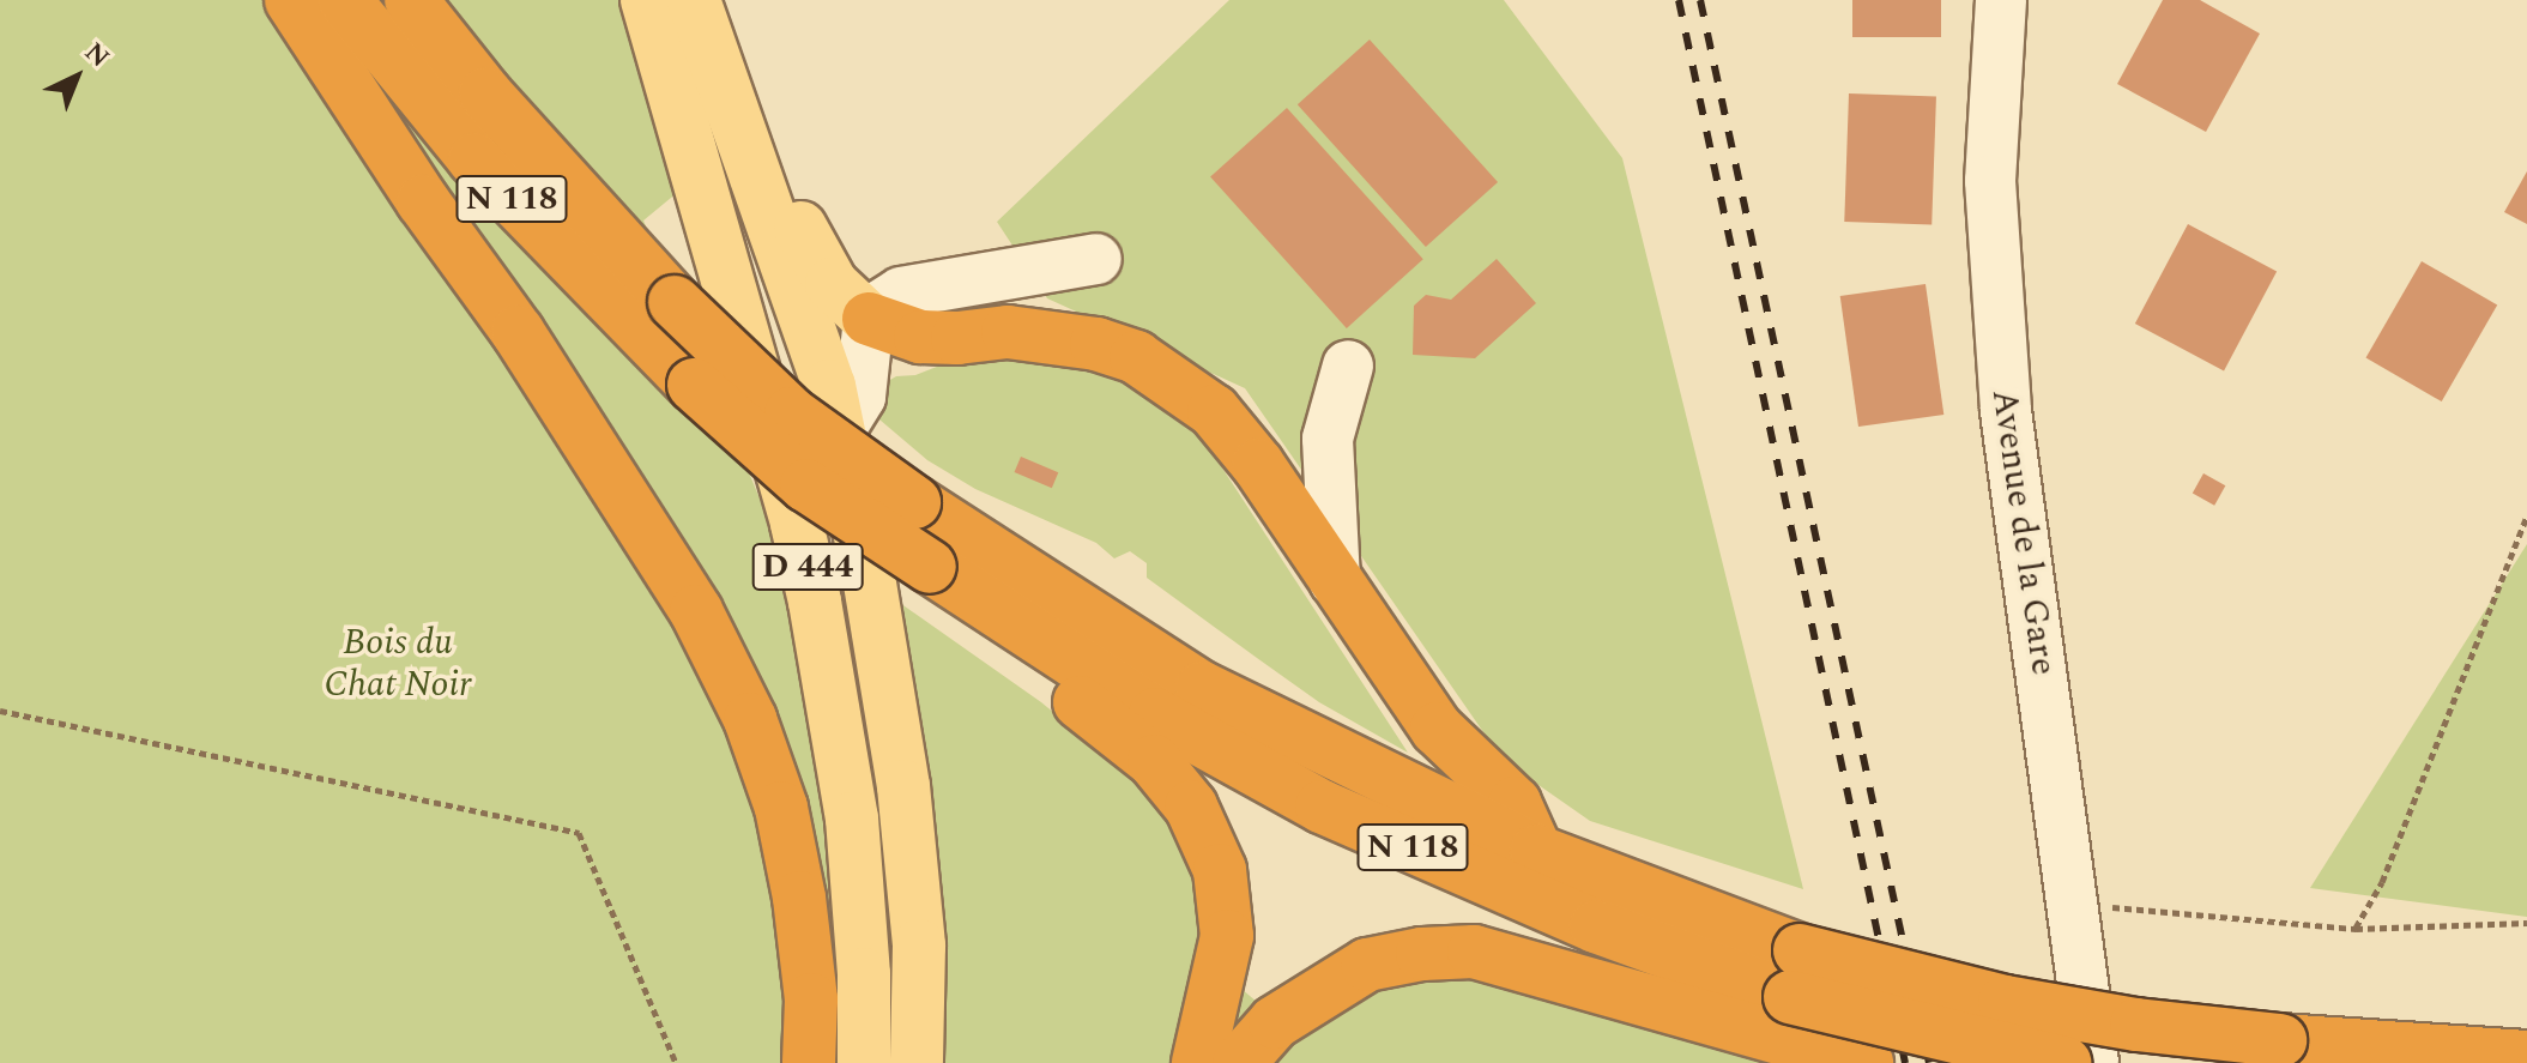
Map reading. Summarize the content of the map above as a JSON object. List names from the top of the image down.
{
  "streets": {
    "highway": ["N 118"],
    "main road": ["D 444"],
    "street": ["Avenue de la Gare"]
  },
  "parks": ["Bois du Chat Noir"],
  "north": "top right"
}
